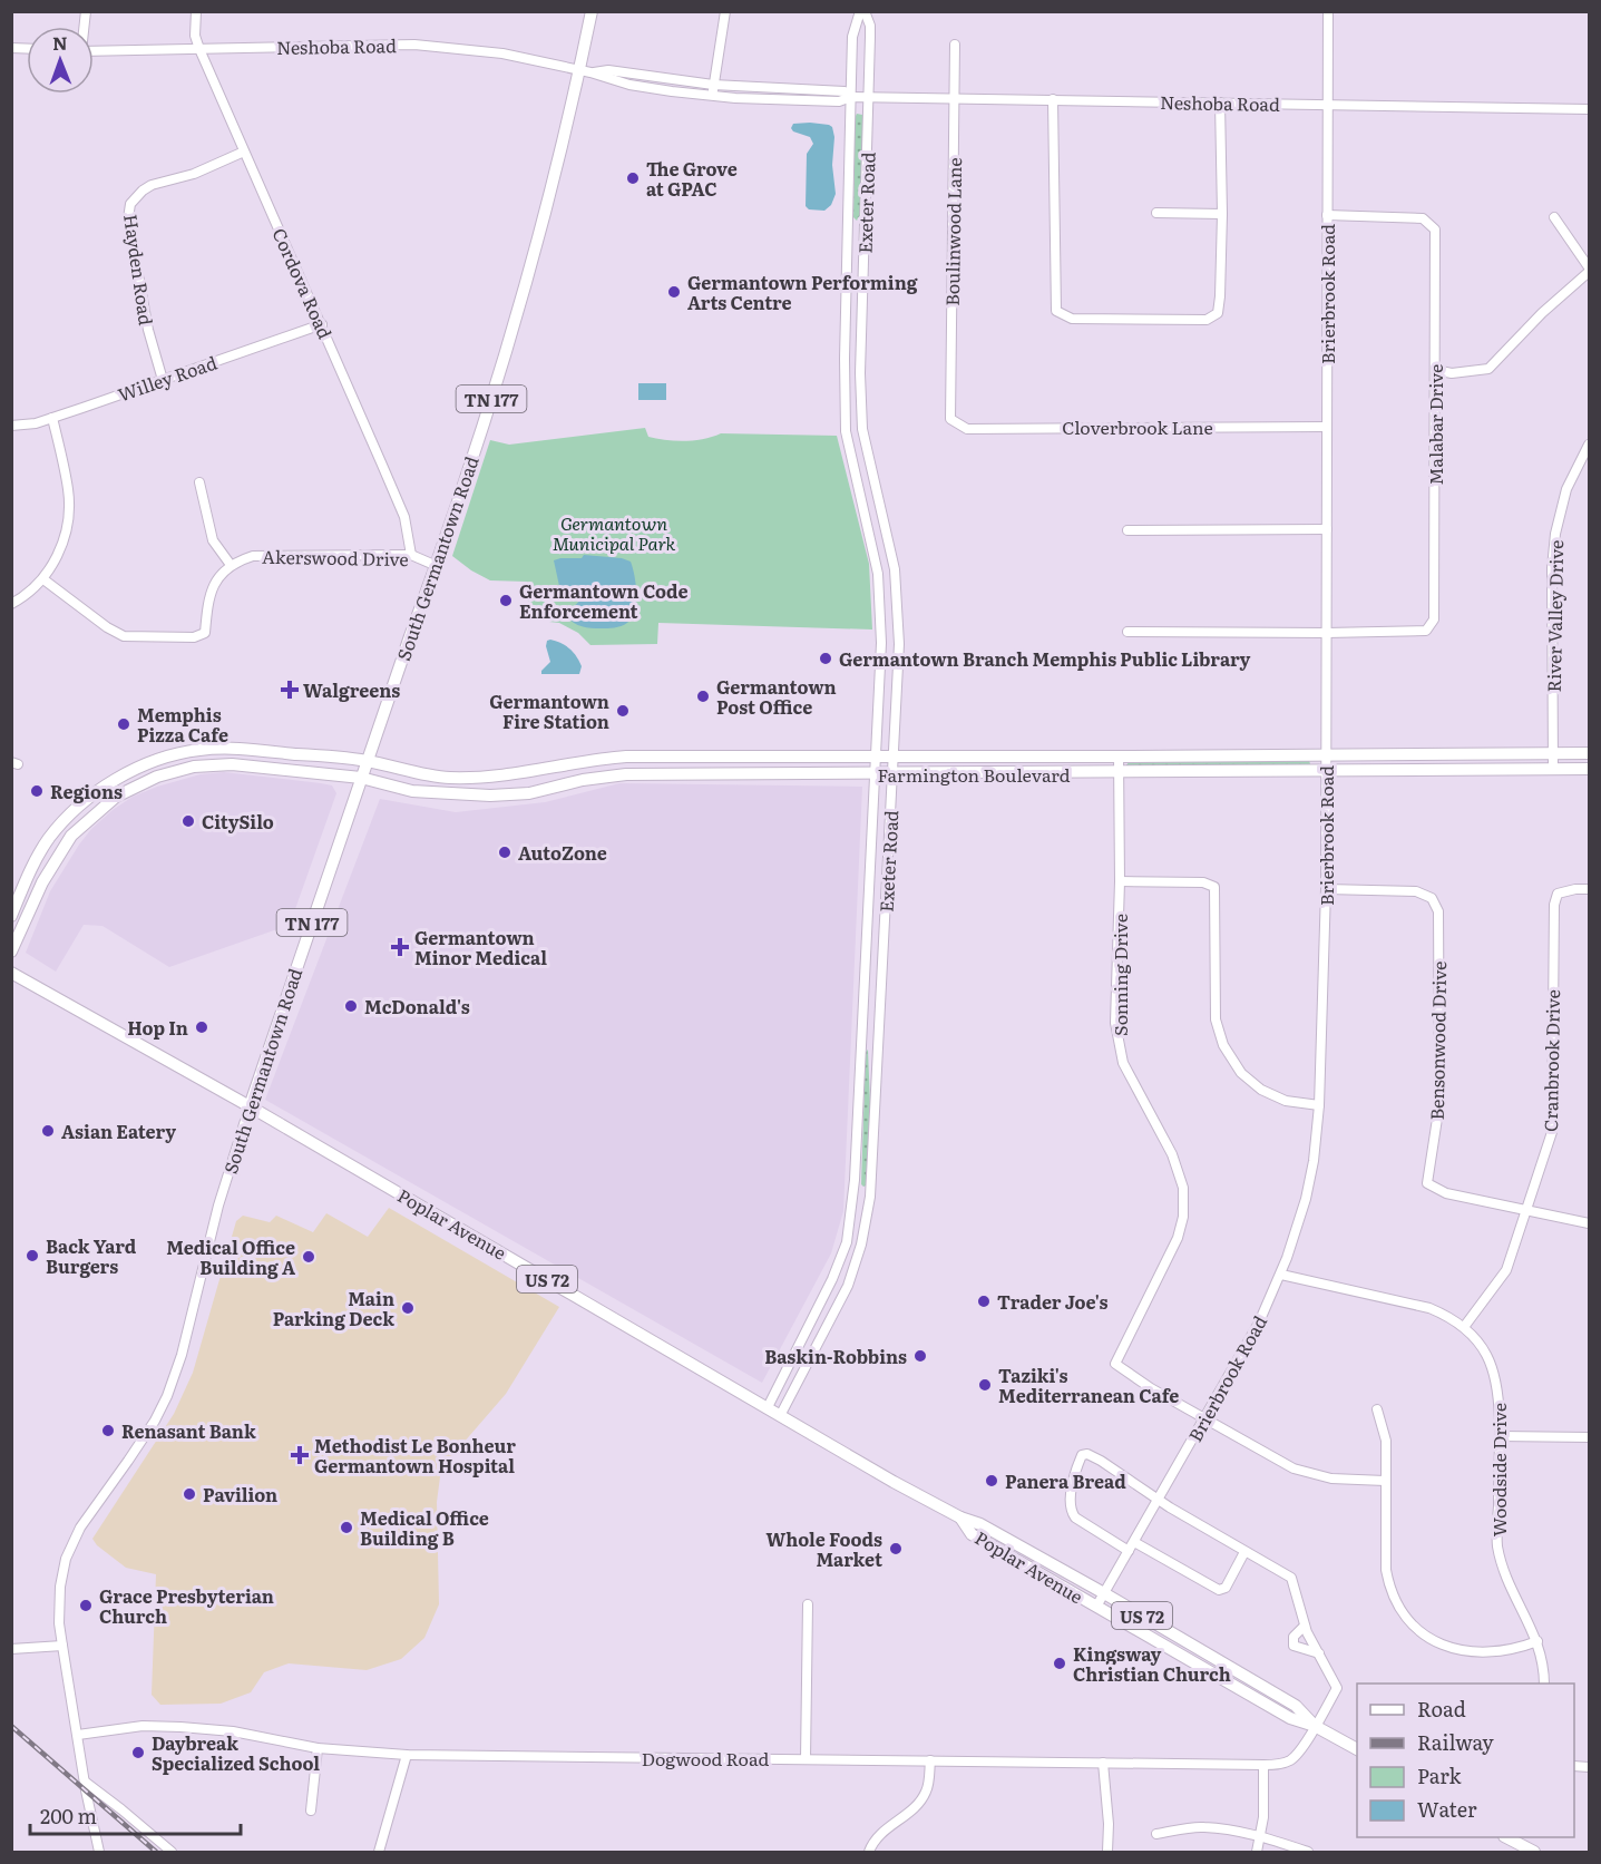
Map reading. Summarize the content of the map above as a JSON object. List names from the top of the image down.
{
  "streets": {
    "main road": [
      "TN 177",
      "South Germantown Road",
      "Farmington Boulevard",
      "Poplar Avenue",
      "US 72"
    ],
    "street": [
      "Neshoba Road",
      "Exeter Road",
      "Boulinwood Lane",
      "Hayden Road",
      "Cordova Road",
      "Brierbrook Road",
      "Willey Road",
      "Malabar Drive",
      "Cloverbrook Lane",
      "Akerswood Drive",
      "River Valley Drive",
      "Sonning Drive",
      "Bensonwood Drive",
      "Cranbrook Drive",
      "Woodside Drive",
      "Dogwood Road"
    ]
  },
  "crossings": [
    ["Neshoba Road", "Exeter Road"],
    ["Neshoba Road", "Boulinwood Lane"],
    ["Neshoba Road", "Cordova Road"],
    ["Neshoba Road", "Brierbrook Road"],
    ["Neshoba Road", "South Germantown Road"],
    ["Exeter Road", "Farmington Boulevard"],
    ["Exeter Road", "Poplar Avenue"],
    ["Boulinwood Lane", "Cloverbrook Lane"],
    ["Hayden Road", "Cordova Road"],
    ["Hayden Road", "Willey Road"],
    ["Cordova Road", "Willey Road"],
    ["Cordova Road", "Akerswood Drive"],
    ["Brierbrook Road", "Malabar Drive"],
    ["Brierbrook Road", "Cloverbrook Lane"],
    ["Brierbrook Road", "Farmington Boulevard"],
    ["Brierbrook Road", "Sonning Drive"],
    ["Brierbrook Road", "Bensonwood Drive"],
    ["Brierbrook Road", "Poplar Avenue"],
    ["Brierbrook Road", "Woodside Drive"],
    ["Akerswood Drive", "South Germantown Road"],
    ["South Germantown Road", "Farmington Boulevard"],
    ["South Germantown Road", "Poplar Avenue"],
    ["South Germantown Road", "Dogwood Road"],
    ["River Valley Drive", "Farmington Boulevard"],
    ["Farmington Boulevard", "Sonning Drive"],
    ["Bensonwood Drive", "Cranbrook Drive"],
    ["Cranbrook Drive", "Woodside Drive"],
    ["Poplar Avenue", "Dogwood Road"]
  ],
  "parks": ["Germantown Municipal Park"],
  "places": {
    "other": [
      "The Grove at GPAC",
      "Germantown Performing Arts Centre",
      "Germantown Code Enforcement",
      "Germantown Branch Memphis Public Library",
      "Germantown Post Office",
      "Germantown Fire Station",
      "Memphis Pizza Cafe",
      "Regions",
      "CitySilo",
      "AutoZone",
      "McDonald's",
      "Hop In",
      "Asian Eatery",
      "Back Yard Burgers",
      "Medical Office Building A",
      "Trader Joe's",
      "Main Parking Deck",
      "Baskin-Robbins",
      "Taziki's Mediterranean Cafe",
      "Renasant Bank",
      "Panera Bread",
      "Pavilion",
      "Medical Office Building B",
      "Whole Foods Market",
      "Grace Presbyterian Church",
      "Kingsway Christian Church",
      "Daybreak Specialized School"
    ],
    "health": ["Walgreens", "Germantown Minor Medical", "Methodist Le Bonheur Germantown Hospital"]
  },
  "legend": [
    "Road",
    "Railway",
    "Park",
    "Water"
  ],
  "scale_bar": "200 m",
  "north": "top"
}
